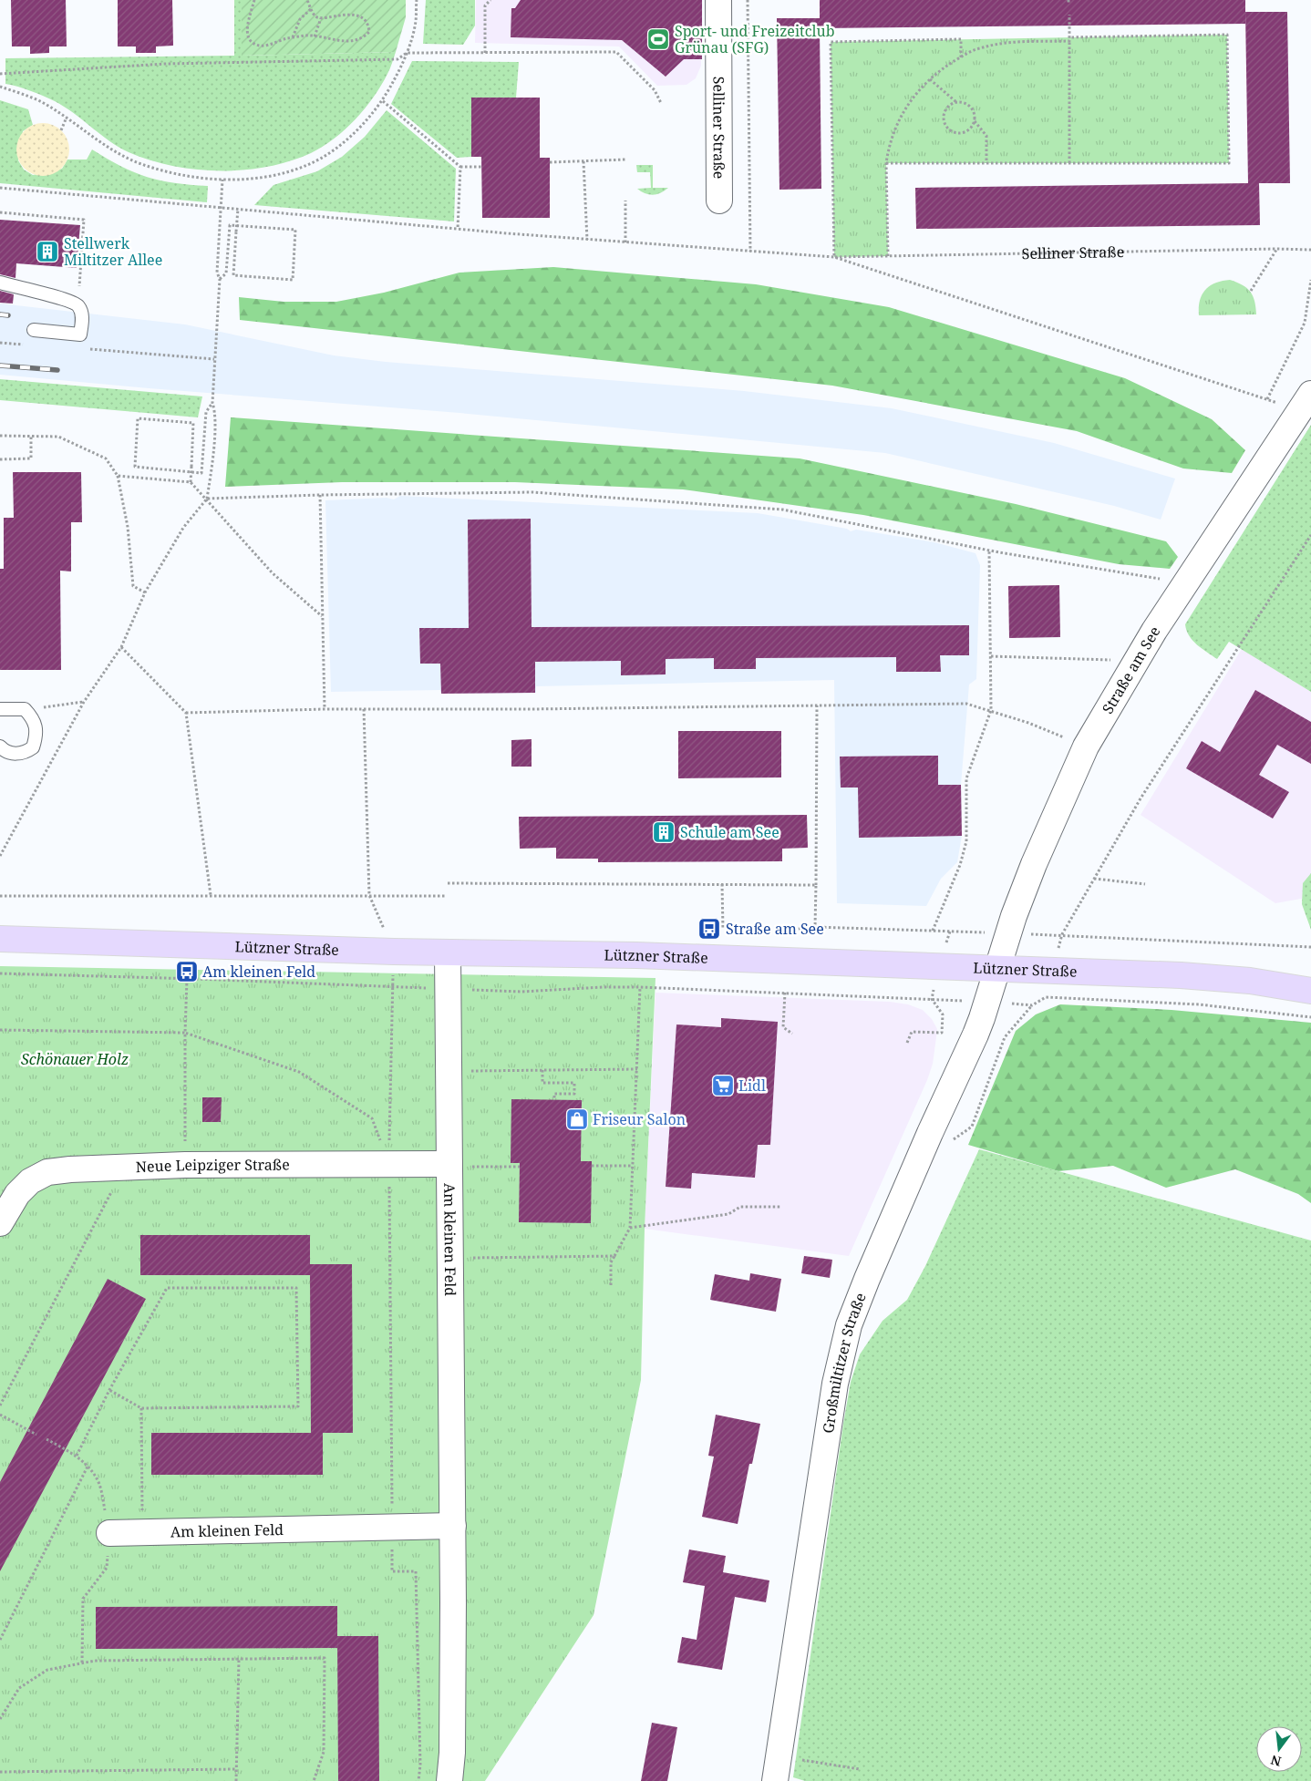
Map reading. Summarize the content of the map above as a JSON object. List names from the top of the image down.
{
  "streets": {
    "main road": ["Lützner Straße"],
    "street": [
      "Selliner Straße",
      "Straße am See",
      "Neue Leipziger Straße",
      "Am kleinen Feld",
      "Großmiltitzer Straße"
    ]
  },
  "crossings": [
    ["Straße am See", "Lützner Straße"],
    ["Straße am See", "Großmiltitzer Straße"],
    ["Lützner Straße", "Am kleinen Feld"],
    ["Lützner Straße", "Großmiltitzer Straße"],
    ["Neue Leipziger Straße", "Am kleinen Feld"]
  ],
  "parks": ["Schönauer Holz"],
  "places": {
    "sports": ["Sport- und Freizeitclub Grünau (SFG)"],
    "building": ["Stellwerk Miltitzer Allee", "Schule am See"],
    "bus stop": ["Straße am See", "Am kleinen Feld"],
    "supermarket": ["Lidl"],
    "shop": ["Friseur Salon"]
  },
  "north": "bottom"
}
